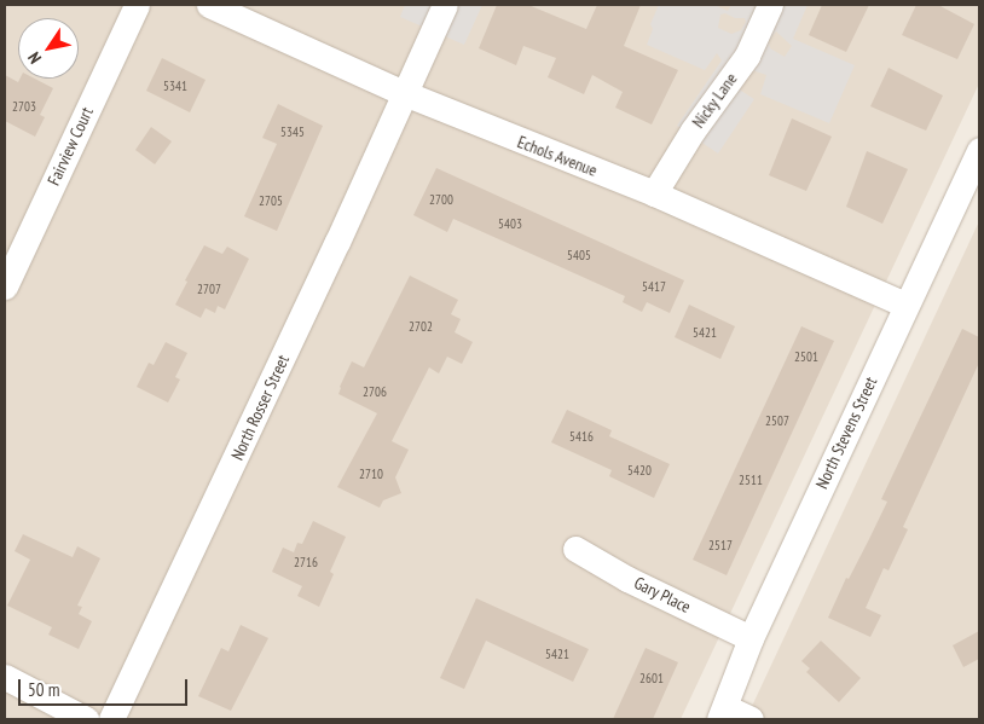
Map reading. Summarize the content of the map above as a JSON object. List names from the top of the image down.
{
  "streets": {
    "street": [
      "Nicky Lane",
      "Fairview Court",
      "Echols Avenue",
      "North Rosser Street",
      "North Stevens Street",
      "Gary Place"
    ]
  },
  "crossings": [
    ["Nicky Lane", "Echols Avenue"],
    ["Echols Avenue", "North Rosser Street"],
    ["Echols Avenue", "North Stevens Street"],
    ["North Stevens Street", "Gary Place"]
  ],
  "house_numbers": [
    "5341",
    "2703",
    "5345",
    "2700",
    "2705",
    "5403",
    "5405",
    "5417",
    "2707",
    "2702",
    "5421",
    "2501",
    "2706",
    "2507",
    "5416",
    "5420",
    "2710",
    "2511",
    "2517",
    "2716",
    "5421",
    "2601"
  ],
  "scale_bar": "50 m",
  "north": "bottom left"
}
